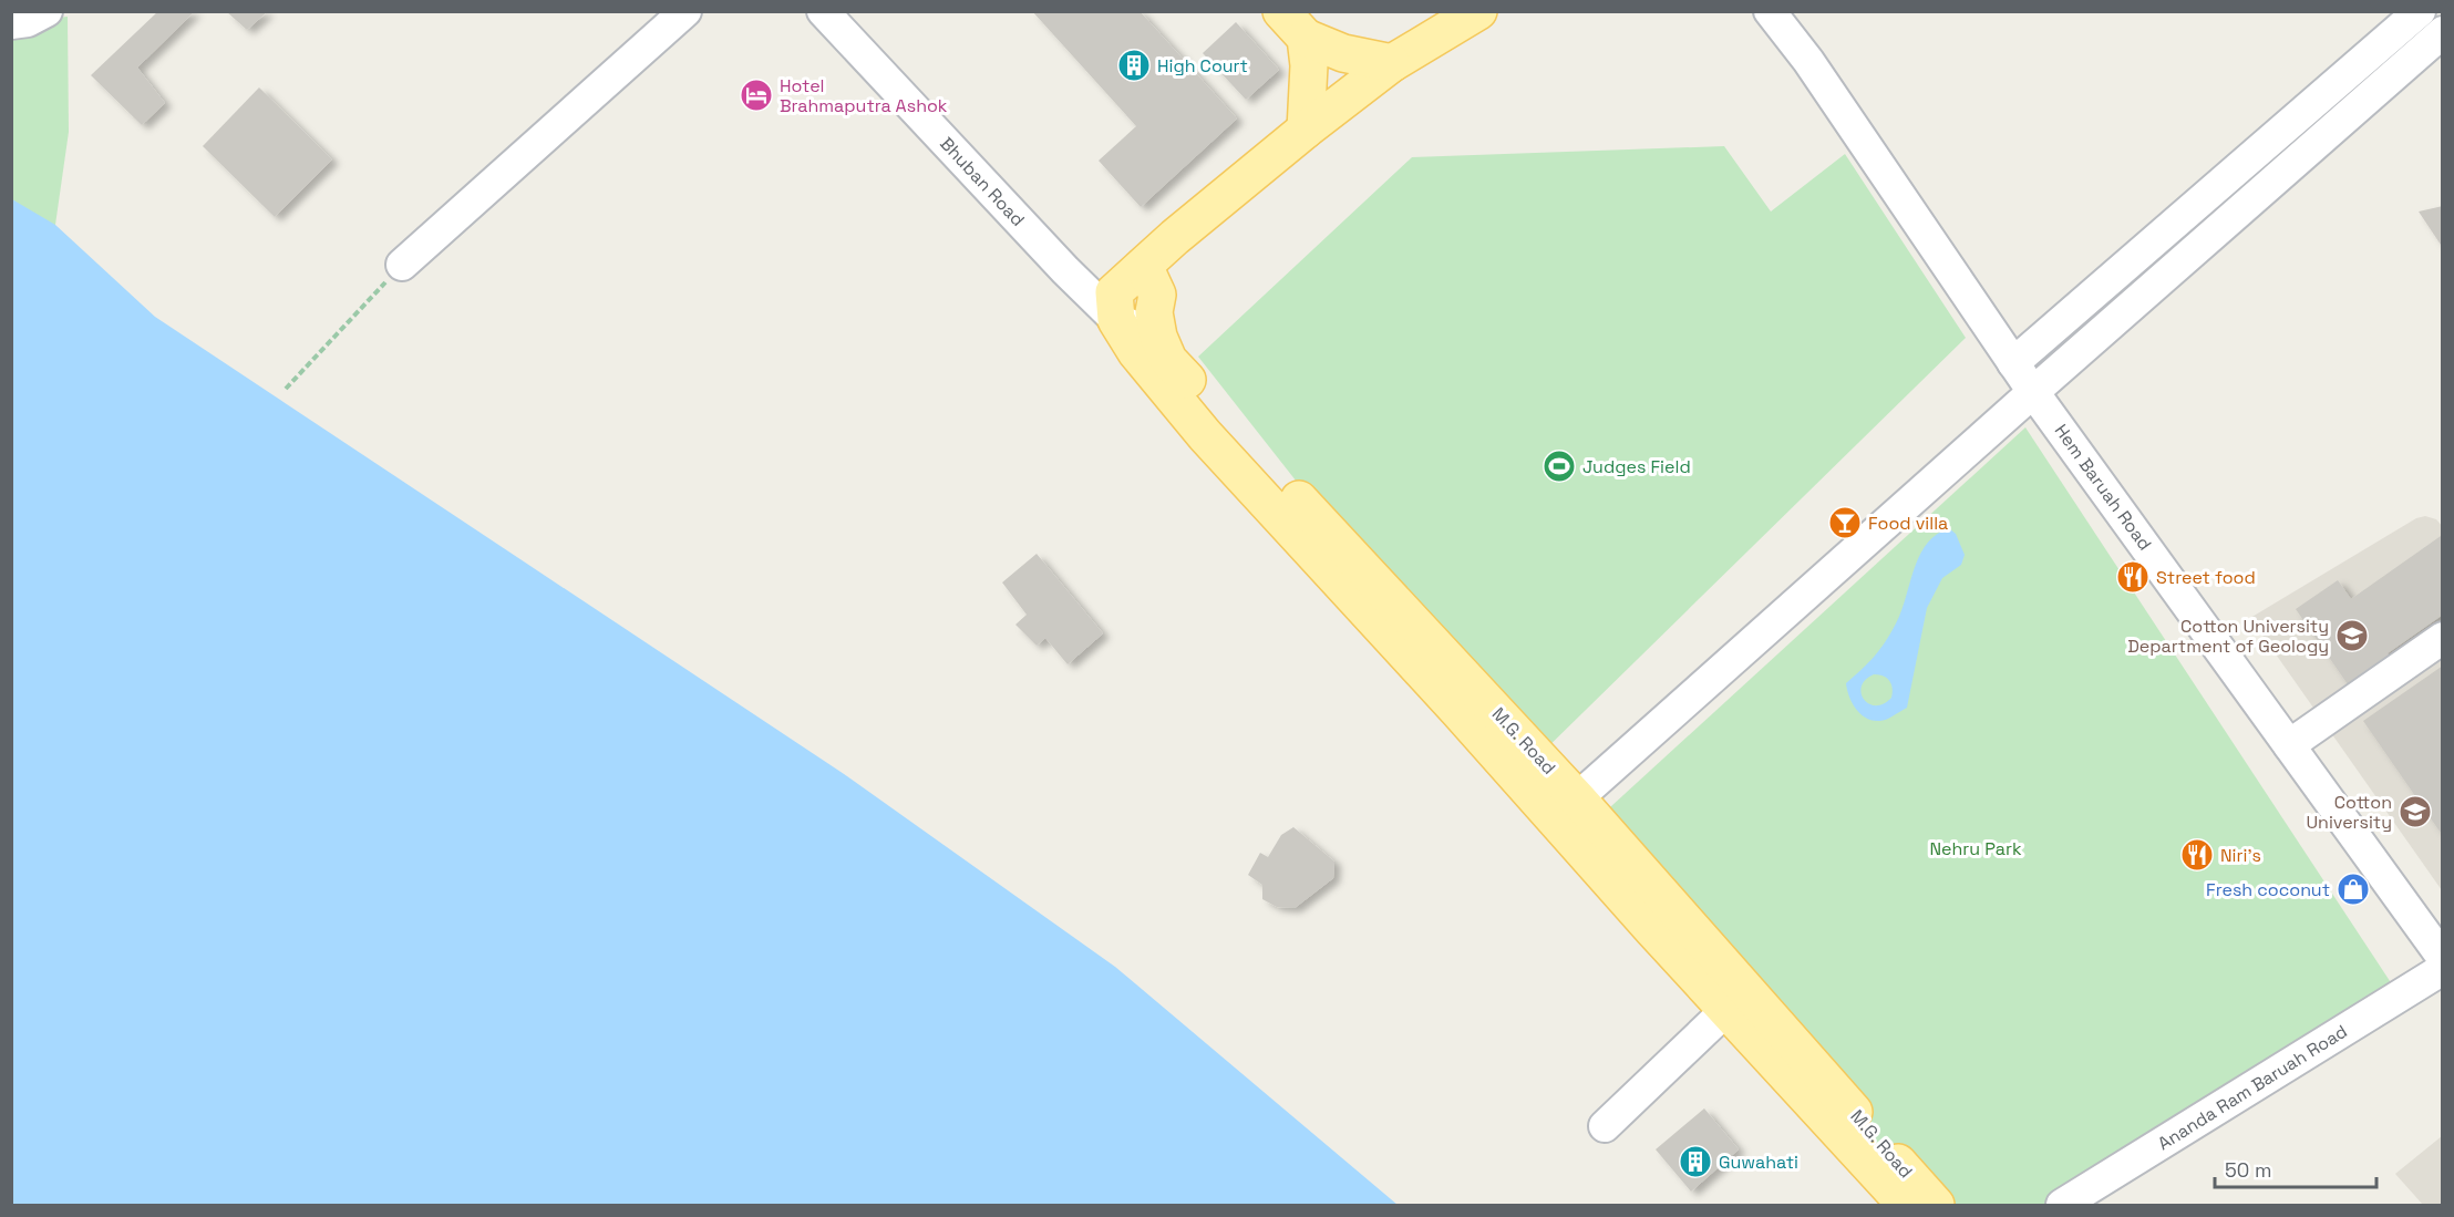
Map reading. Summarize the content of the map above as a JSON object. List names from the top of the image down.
{
  "streets": {
    "main road": ["M.G. Road"],
    "street": ["Bhuban Road", "Hem Baruah Road", "Ananda Ram Baruah Road"]
  },
  "parks": ["Nehru Park"],
  "places": {
    "building": ["High Court", "Guwahati"],
    "hotel": ["Hotel Brahmaputra Ashok"],
    "sports": ["Judges Field"],
    "bar": ["Food villa"],
    "restaurant": ["Street food", "Niri's"],
    "school or university": ["Cotton University Department of Geology", "Cotton University"],
    "shop": ["Fresh coconut"]
  },
  "scale_bar": "50 m"
}
